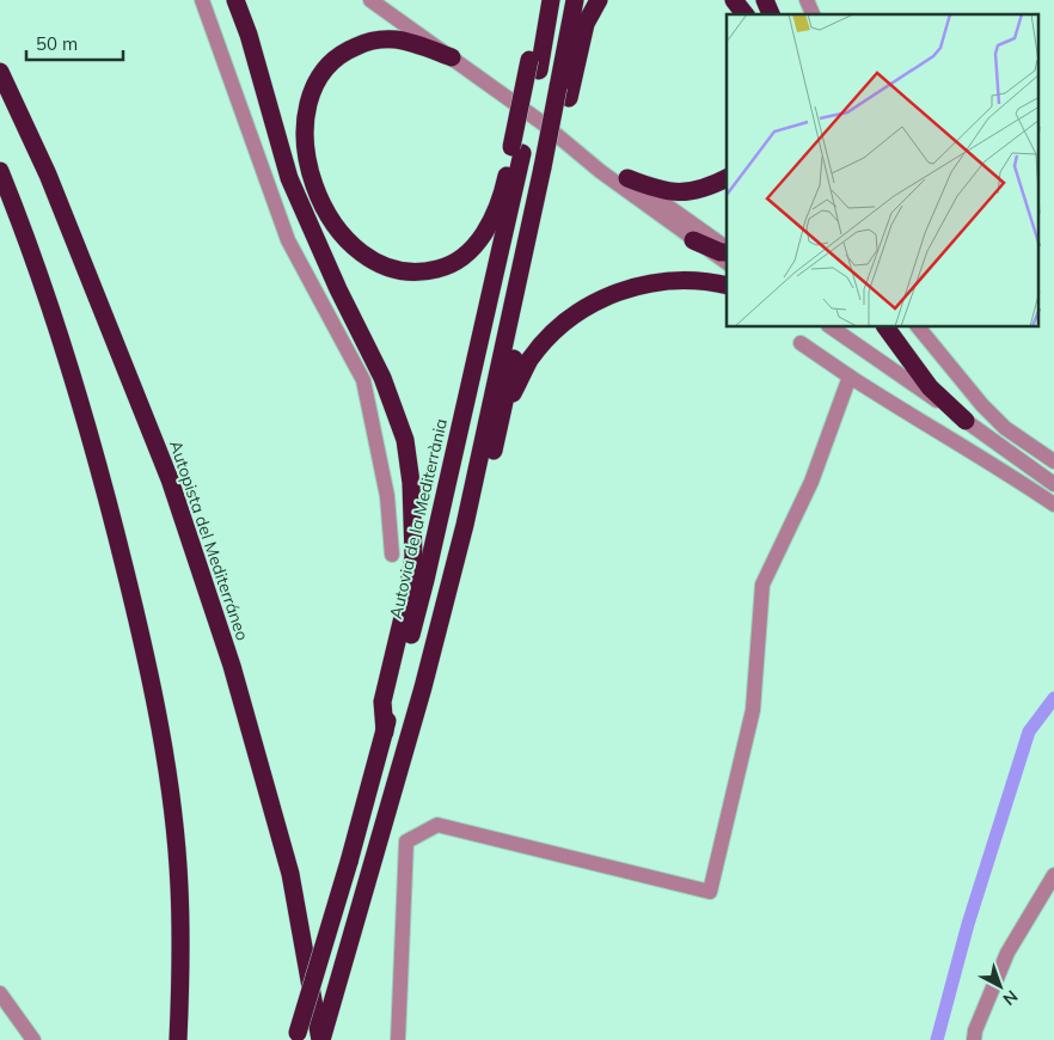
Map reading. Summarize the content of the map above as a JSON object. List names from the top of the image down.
{
  "streets": {
    "highway": ["Autovia de la Mediterrània", "Autopista del Mediterráneo"]
  },
  "scale_bar": "50 m",
  "north": "bottom right"
}
